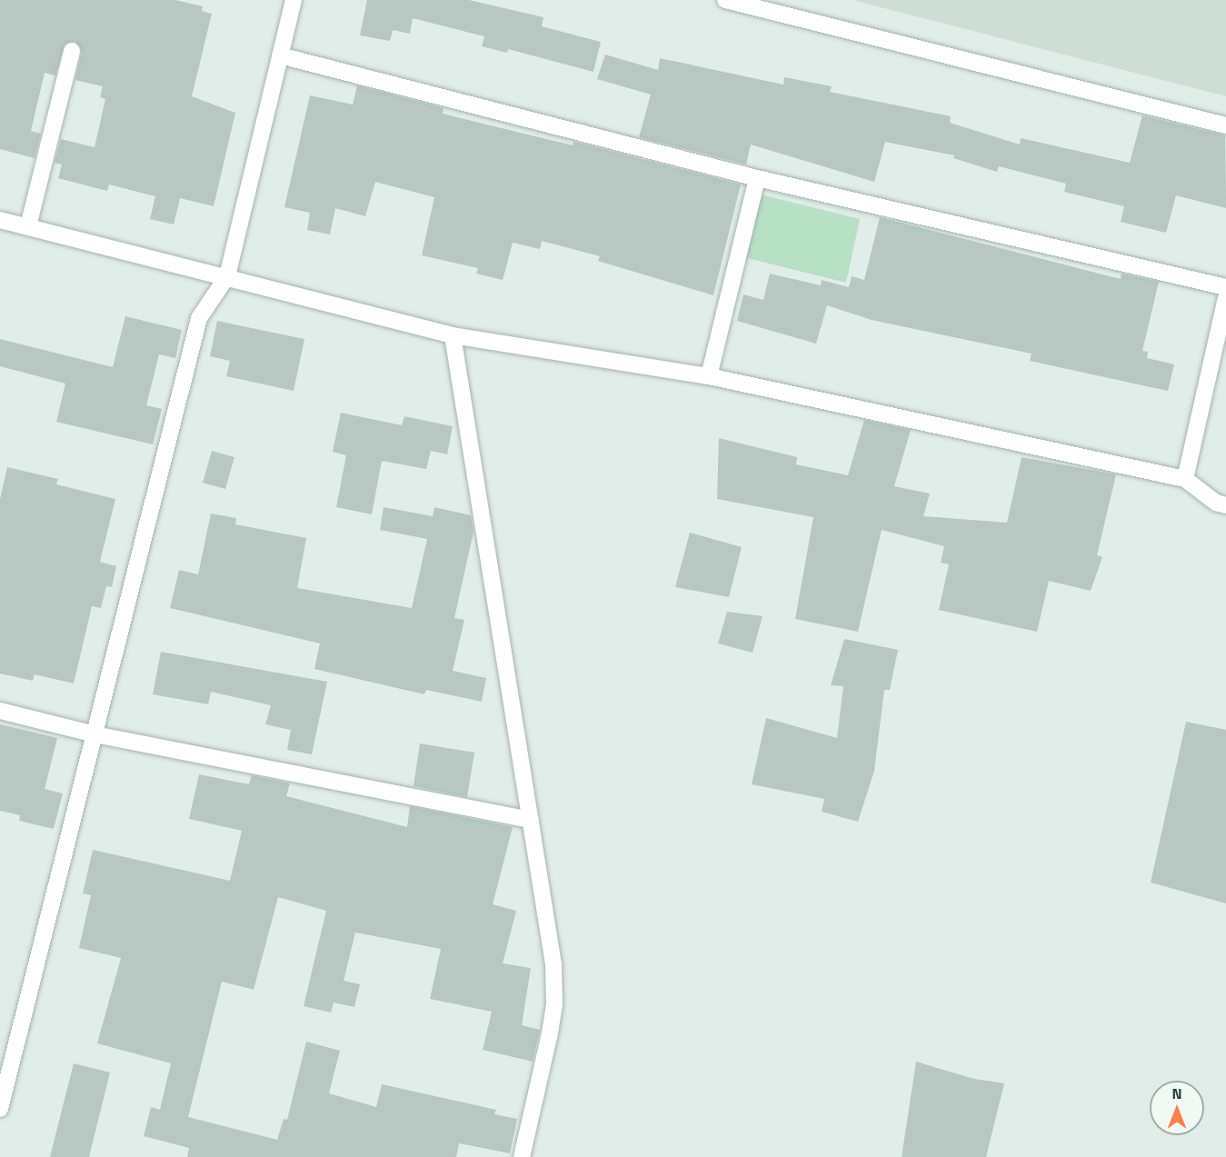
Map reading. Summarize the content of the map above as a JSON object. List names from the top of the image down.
{
  "north": "top"
}
